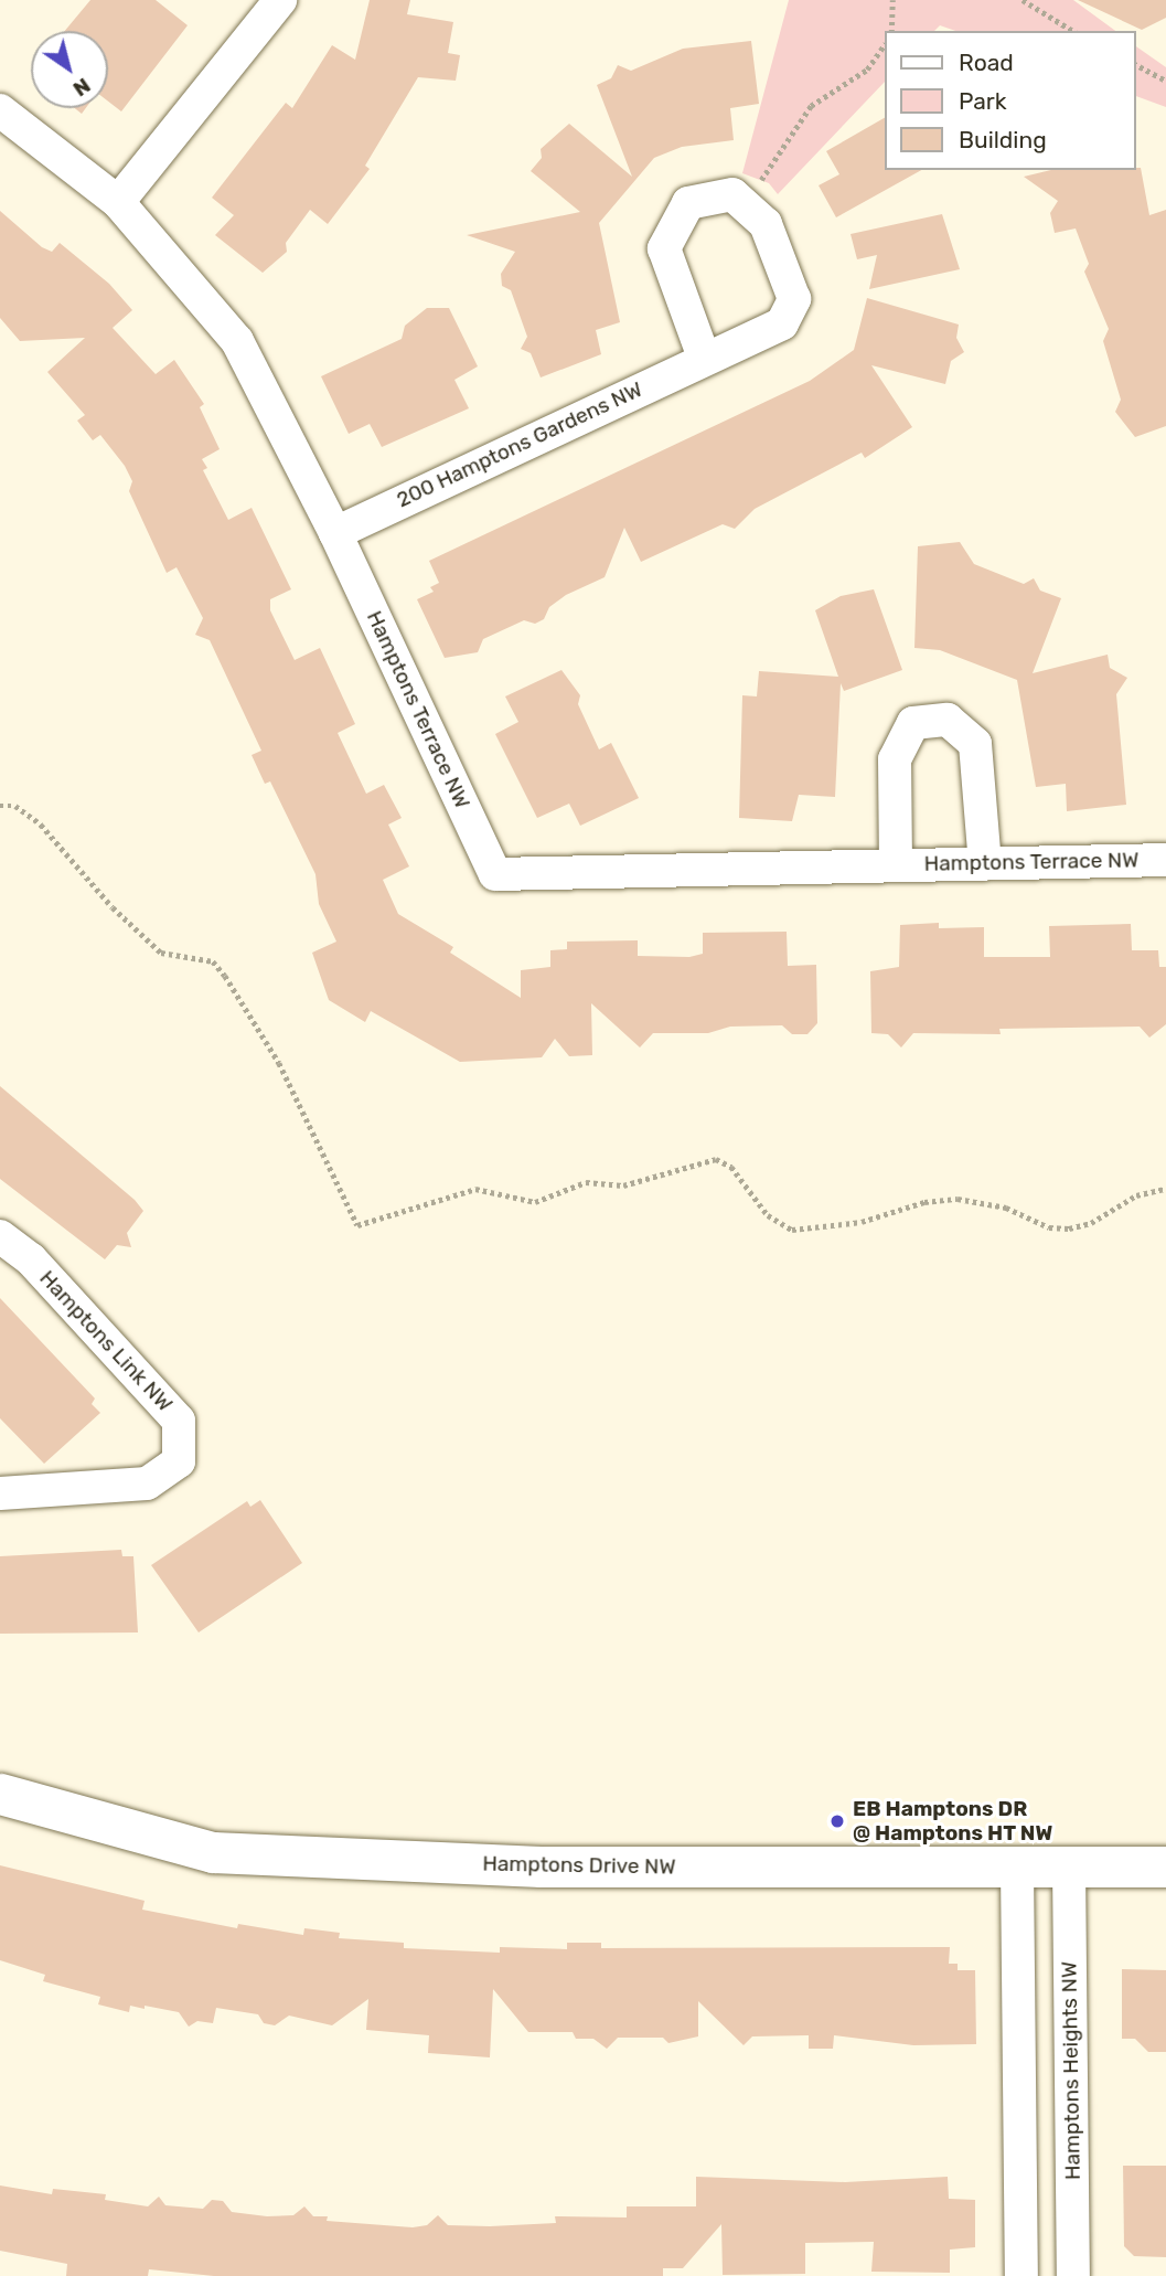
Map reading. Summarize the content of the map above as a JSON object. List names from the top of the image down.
{
  "streets": {
    "street": [
      "200 Hamptons Gardens NW",
      "Hamptons Terrace NW",
      "Hamptons Link NW",
      "Hamptons Drive NW",
      "Hamptons Heights NW"
    ]
  },
  "crossings": [
    ["200 Hamptons Gardens NW", "Hamptons Terrace NW"],
    ["Hamptons Drive NW", "Hamptons Heights NW"]
  ],
  "places": ["EB Hamptons DR @ Hamptons HT NW"],
  "legend": ["Road", "Park", "Building"],
  "north": "bottom right"
}
